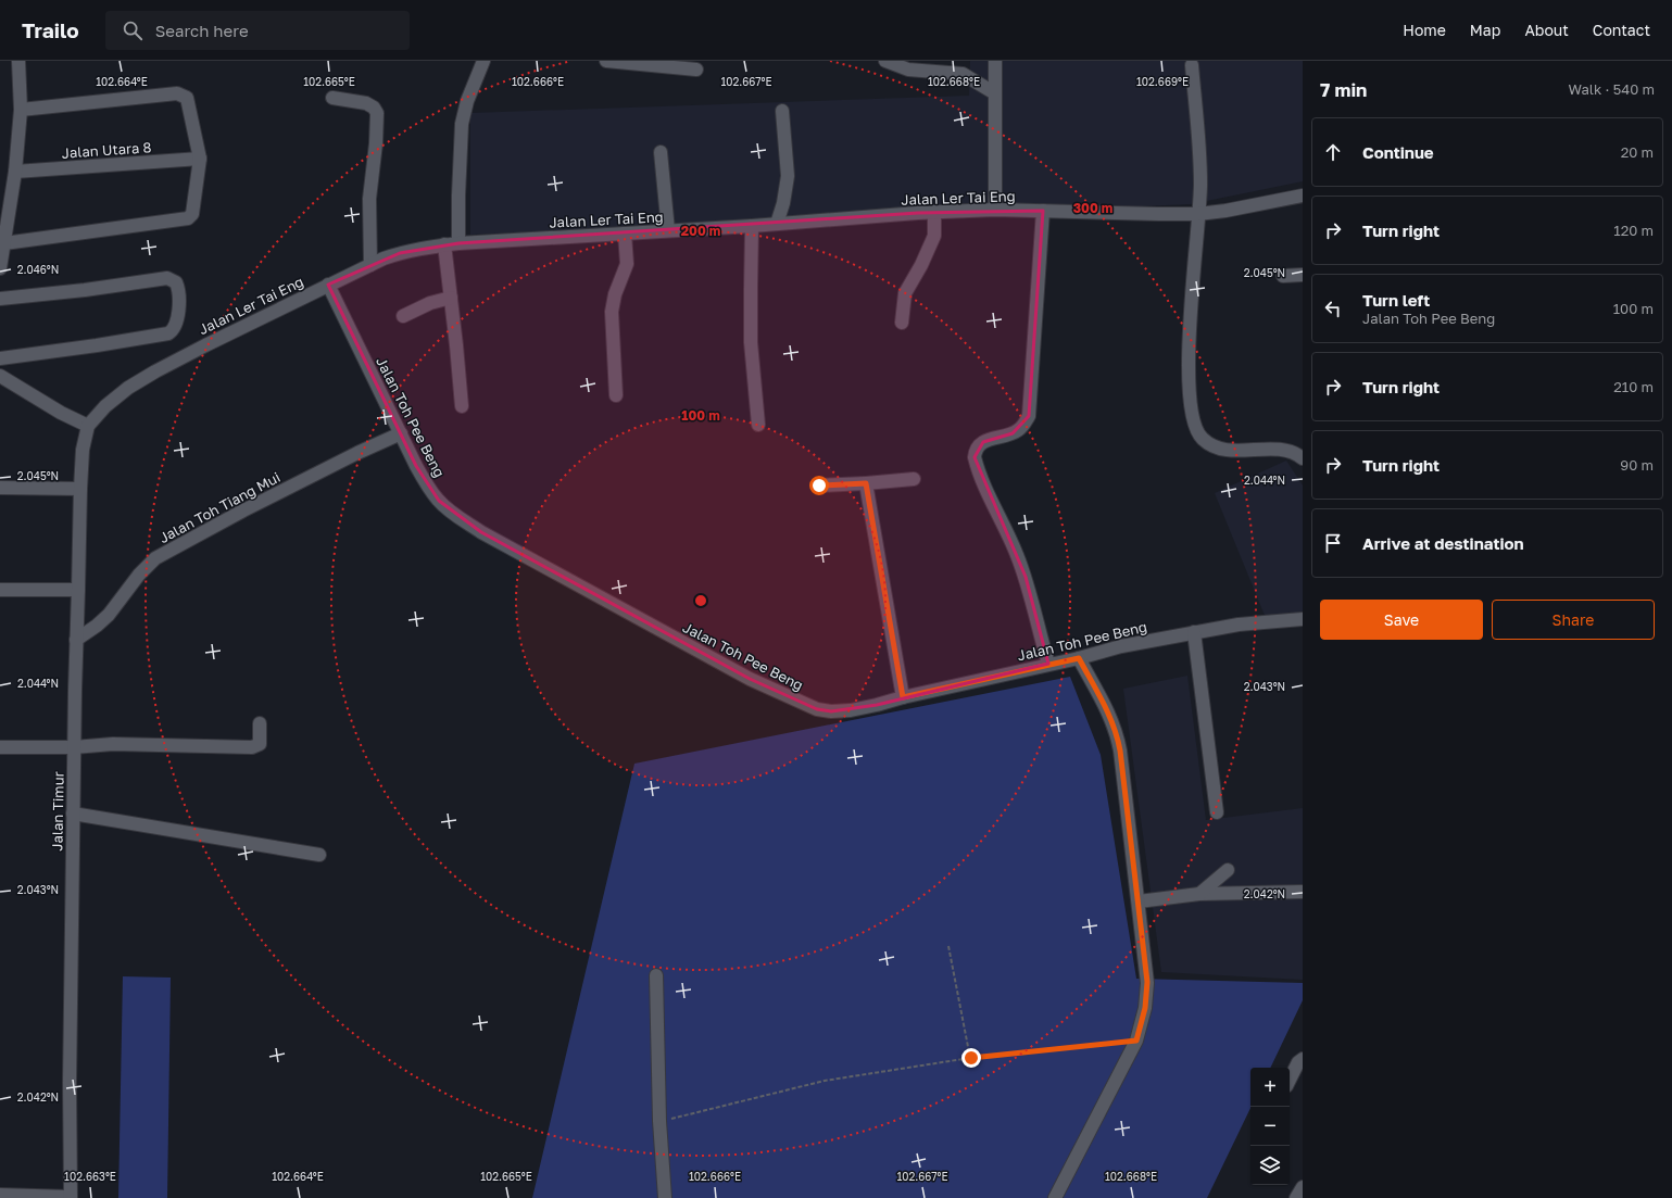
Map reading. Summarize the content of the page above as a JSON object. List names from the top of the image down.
{
  "streets": {
    "street": [
      "Jalan Utara 8",
      "Jalan Ler Tai Eng",
      "Jalan Toh Pee Beng",
      "Jalan Toh Tiang Mui",
      "Jalan Timur"
    ]
  },
  "crossings": [
    ["Jalan Ler Tai Eng", "Jalan Toh Pee Beng"],
    ["Jalan Ler Tai Eng", "Jalan Timur"],
    ["Jalan Toh Pee Beng", "Jalan Toh Tiang Mui"],
    ["Jalan Toh Tiang Mui", "Jalan Timur"]
  ],
  "page": {
    "header": "Trailo",
    "search": "Search here",
    "nav": [
      "Home",
      "Map",
      "About",
      "Contact"
    ],
    "heading": ["7 min", "Walk · 540 m"],
    "list": [
      ["Continue", "20 m"],
      ["Turn right", "120 m"],
      ["Turn left", "Jalan Toh Pee Beng", "100 m"],
      ["Turn right", "210 m"],
      ["Turn right", "90 m"],
      "Arrive at destination"
    ],
    "buttons": ["Save", "Share"],
    "map_buttons": ["+", "−"]
  },
  "coordinates": [
    "102.664°E",
    "102.665°E",
    "102.666°E",
    "102.667°E",
    "102.668°E",
    "102.669°E",
    "2.046°N",
    "2.045°N",
    "2.044°N",
    "2.043°N",
    "2.042°N",
    "102.663°E"
  ],
  "rings": ["300 m", "200 m", "100 m"]
}
